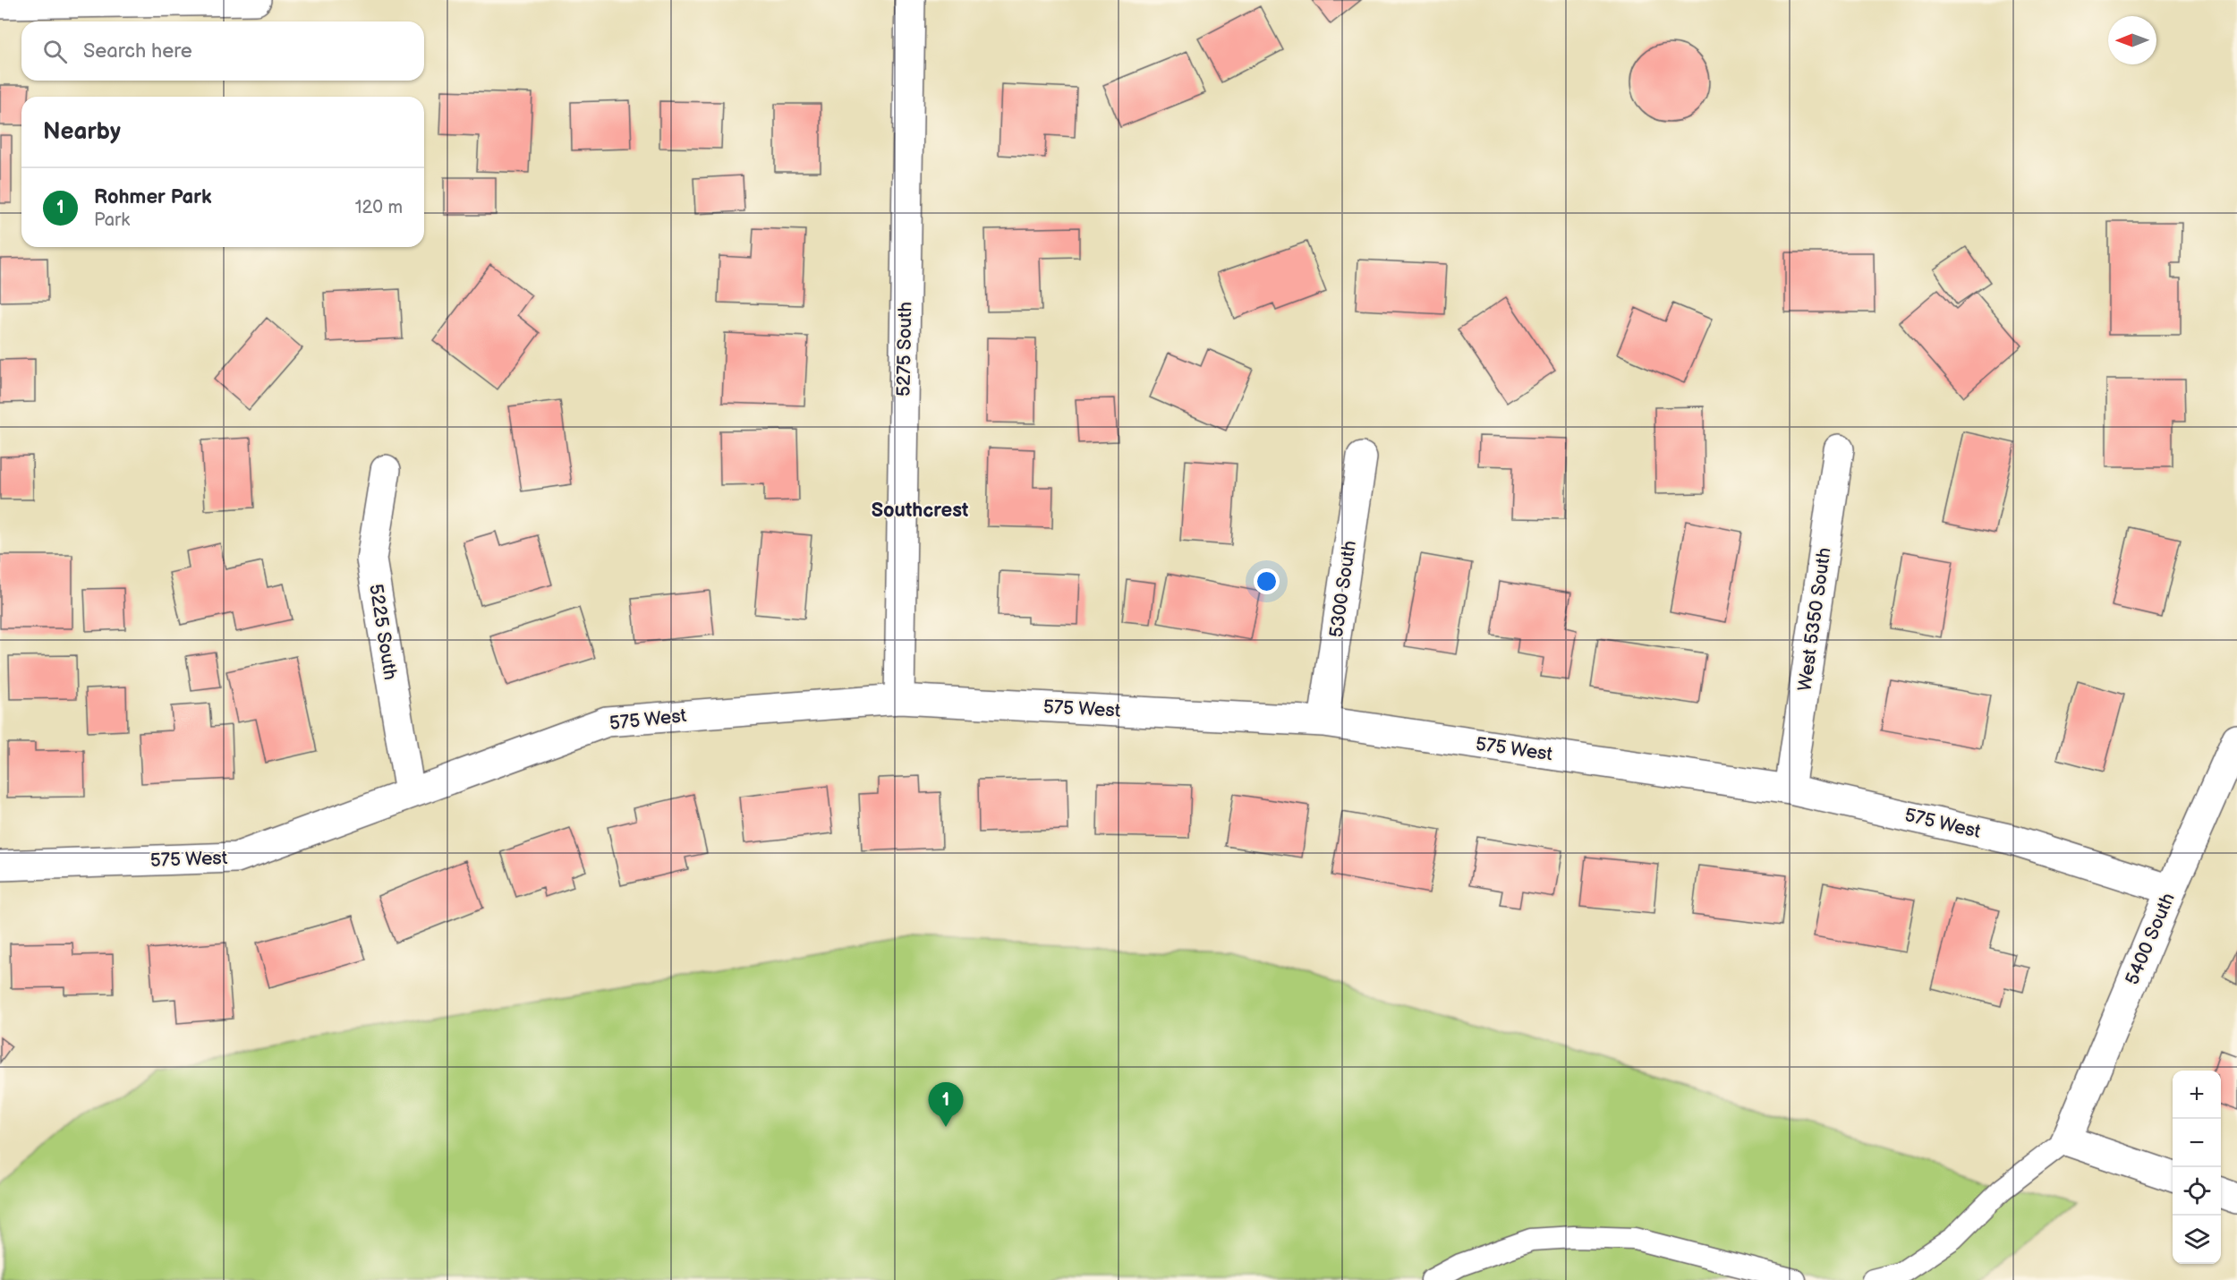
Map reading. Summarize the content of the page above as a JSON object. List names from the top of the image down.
{
  "streets": {
    "street": [
      "5275 South",
      "5300 South",
      "West 5350 South",
      "5225 South",
      "575 West",
      "5400 South"
    ]
  },
  "crossings": [
    ["5275 South", "575 West"],
    ["5300 South", "575 West"],
    ["West 5350 South", "575 West"],
    ["5225 South", "575 West"],
    ["575 West", "5400 South"]
  ],
  "districts": ["Southcrest"],
  "north": "left",
  "page": {
    "search": "Search here",
    "heading": "Nearby",
    "list": [
      {
        "mark": "1",
        "name": "Rohmer Park",
        "note": "Park",
        "value": "120 m"
      }
    ],
    "map_buttons": ["+", "−"],
    "pins": "1"
  }
}
